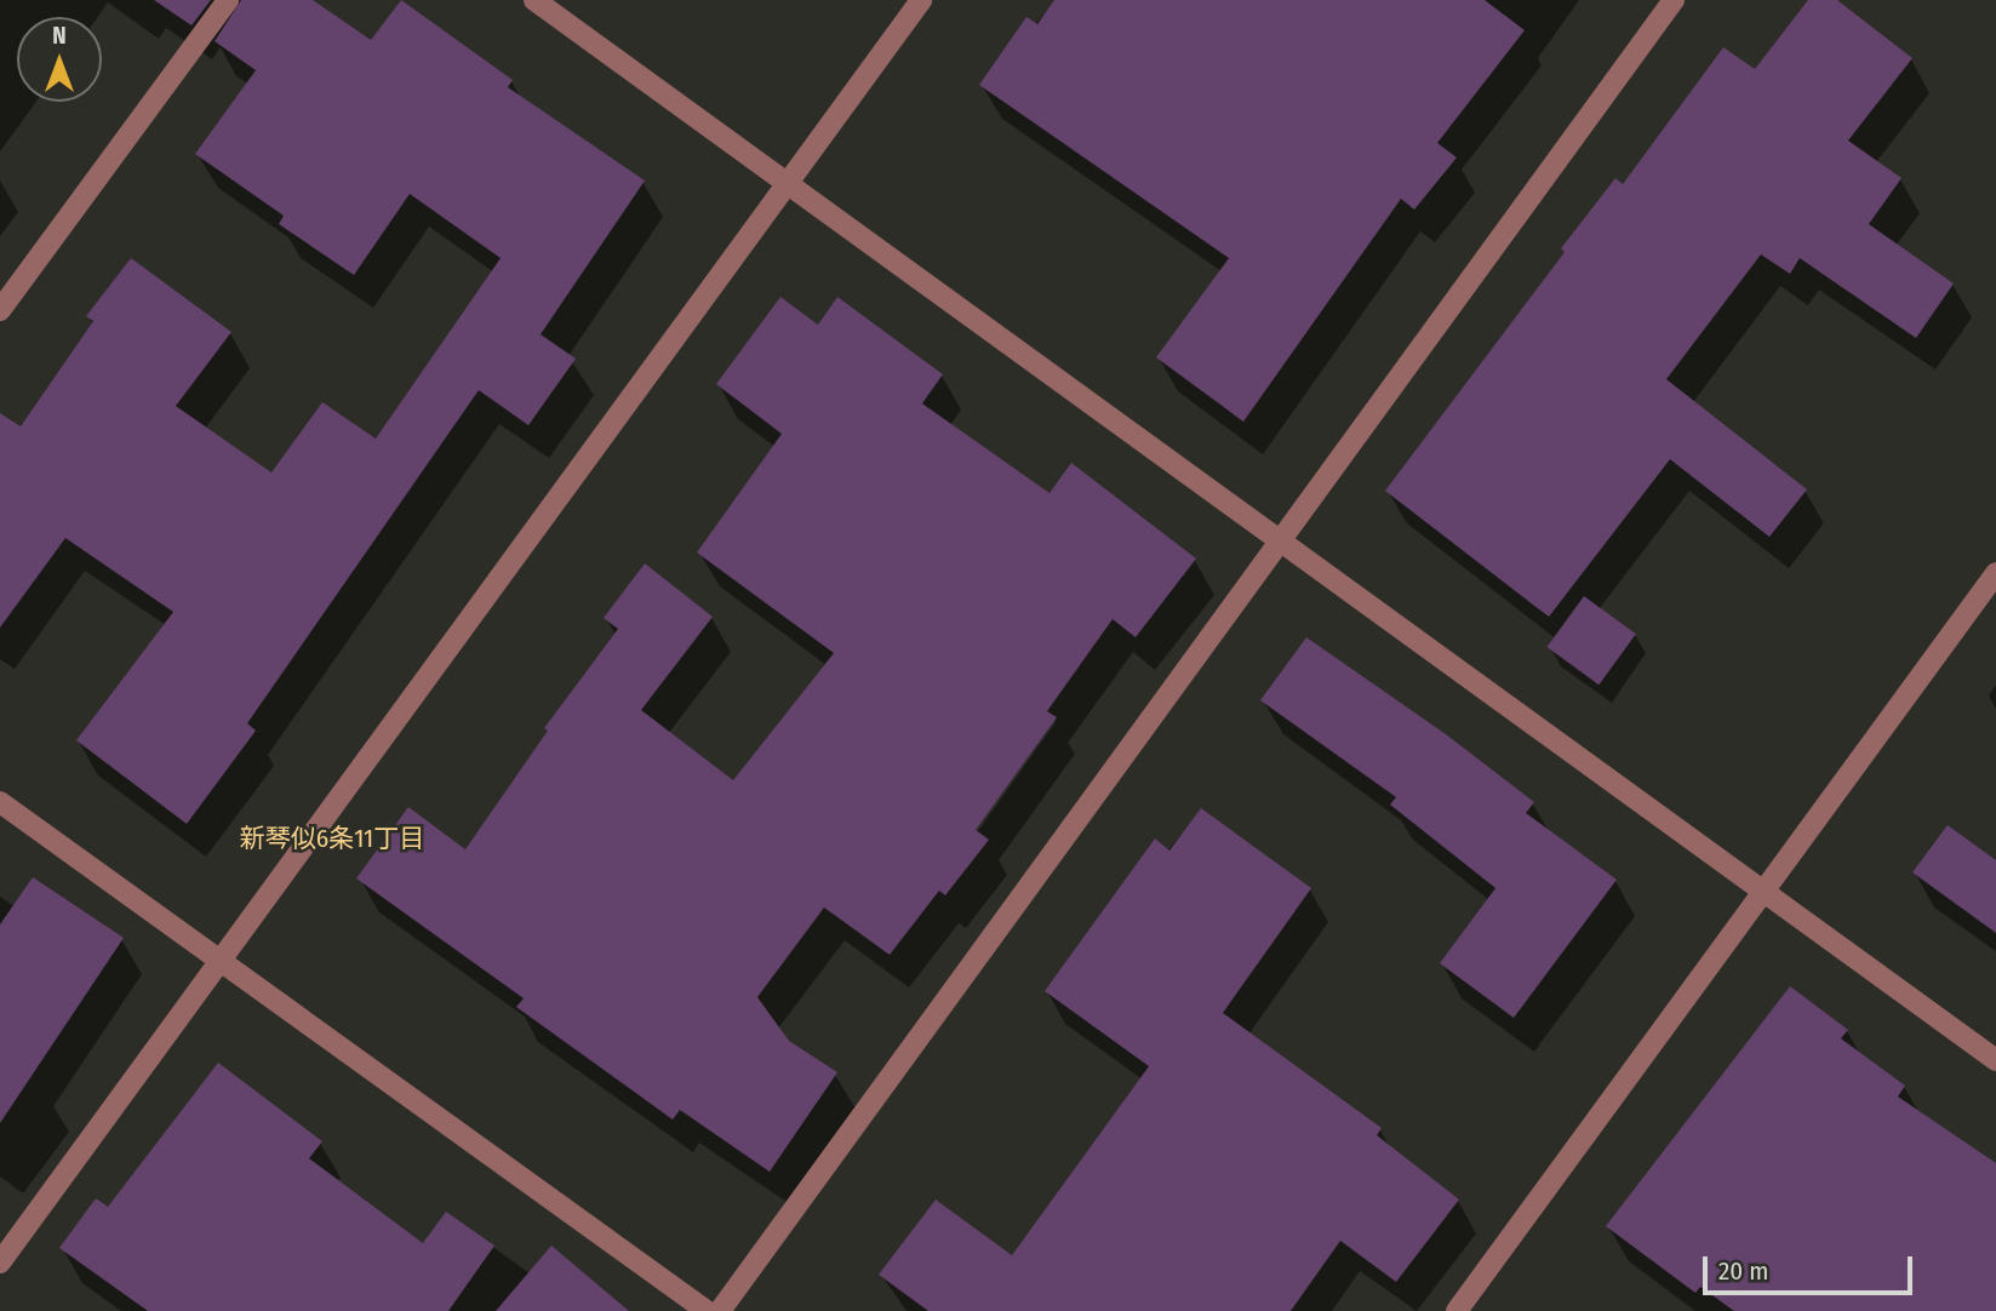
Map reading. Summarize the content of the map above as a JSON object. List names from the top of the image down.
{
  "districts": ["新琴似6条11丁目"],
  "scale_bar": "20 m",
  "north": "top"
}
